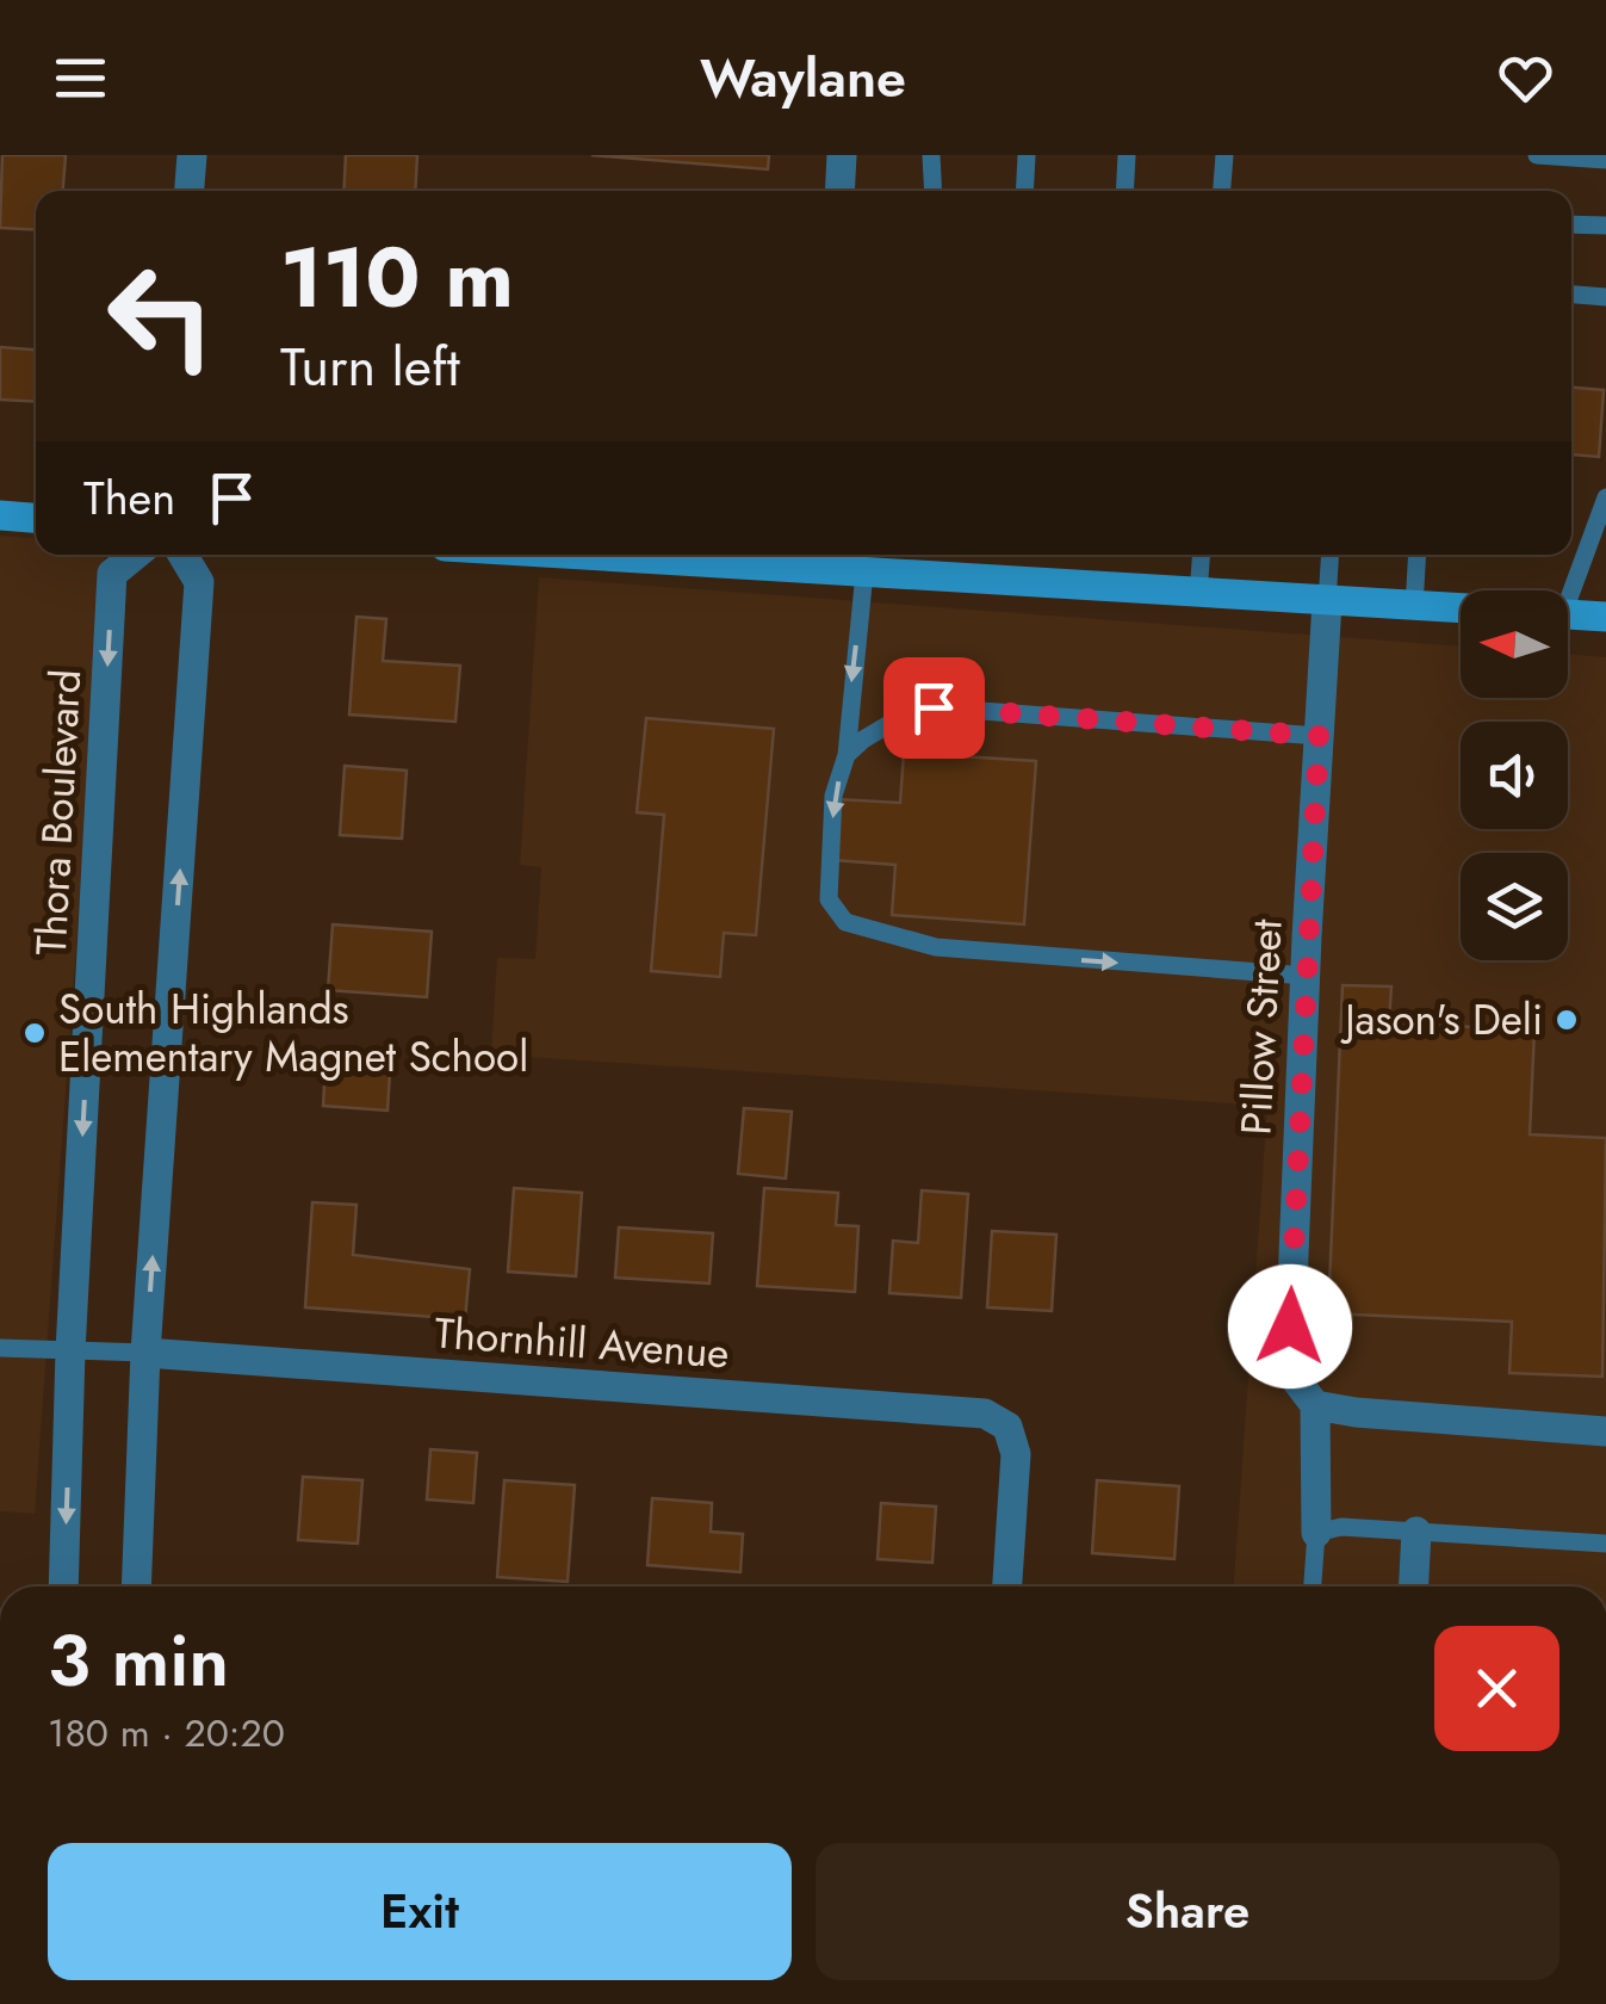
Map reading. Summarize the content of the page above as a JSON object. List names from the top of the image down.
{
  "streets": {
    "street": ["Thora Boulevard", "Pillow Street", "Thornhill Avenue"]
  },
  "places": ["Jason's Deli", "South Highlands Elementary Magnet School"],
  "north": "left",
  "page": {
    "header": "Waylane",
    "turn": ["110 m", "Turn left"],
    "then": "Then",
    "heading": ["3 min", "180 m · 20:20"],
    "buttons": ["Exit", "Share"]
  }
}
